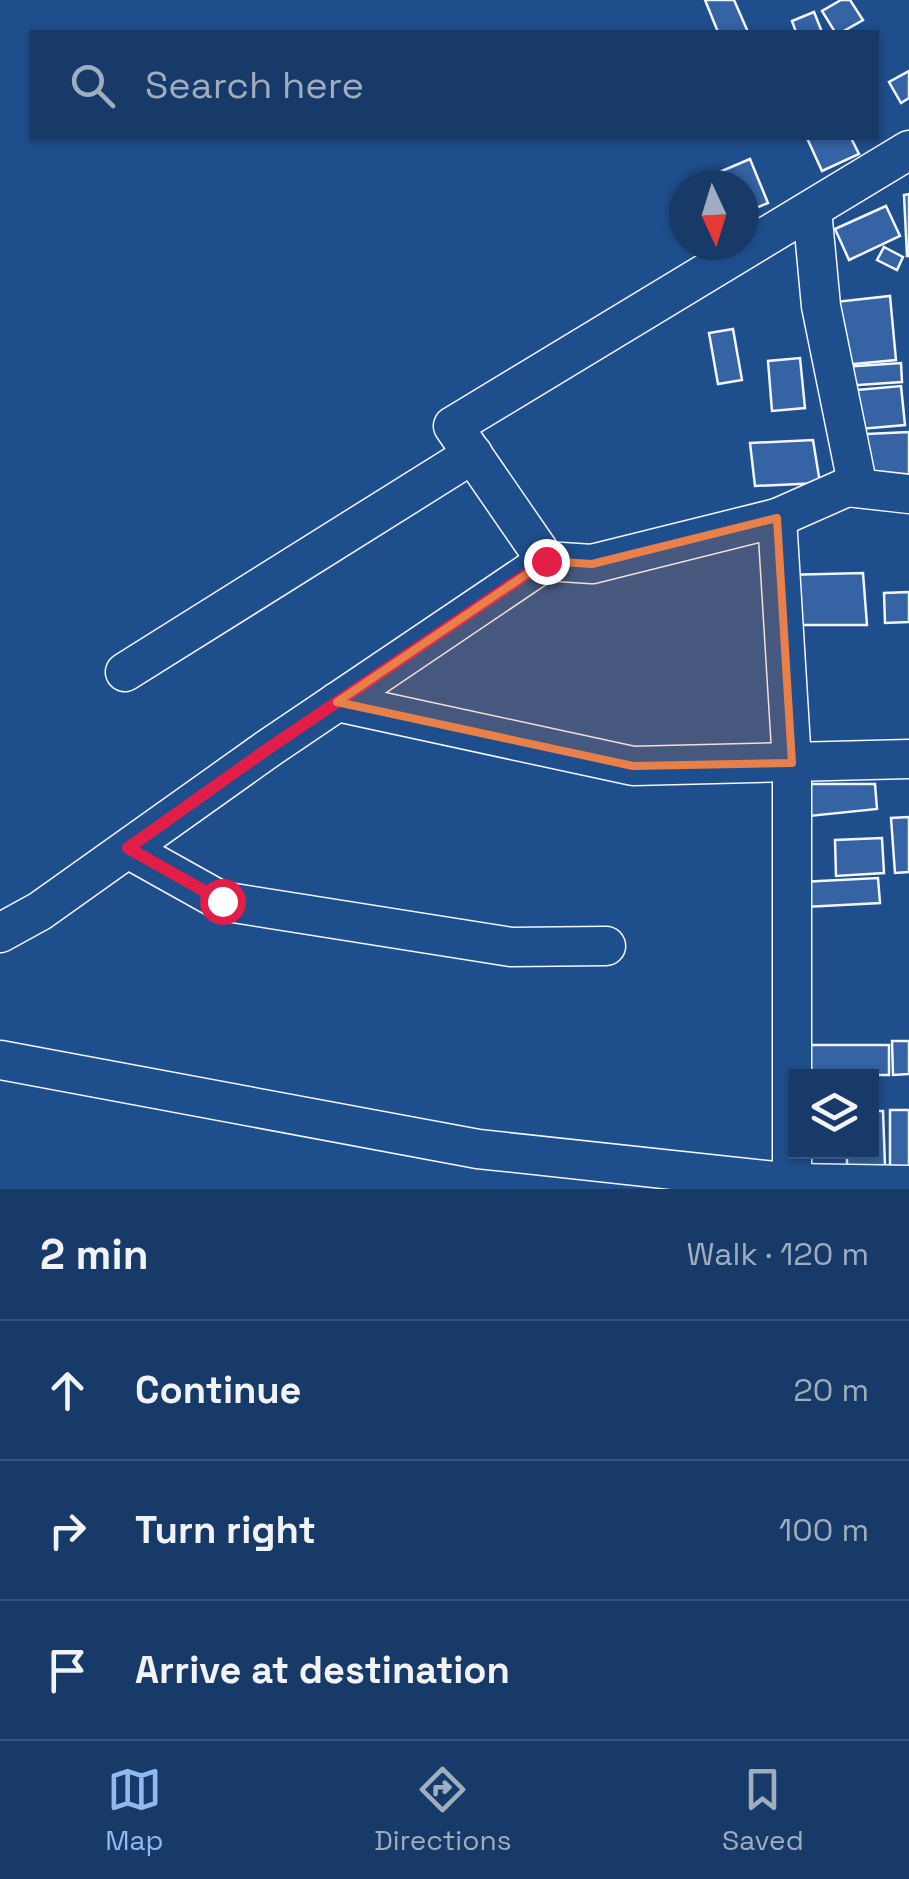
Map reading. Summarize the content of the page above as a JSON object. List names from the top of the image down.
{
  "north": "bottom",
  "page": {
    "search": "Search here",
    "heading": ["2 min", "Walk · 120 m"],
    "list": [
      ["Continue", "20 m"],
      ["Turn right", "100 m"],
      "Arrive at destination"
    ],
    "nav": ["Map", "Directions", "Saved"]
  }
}
